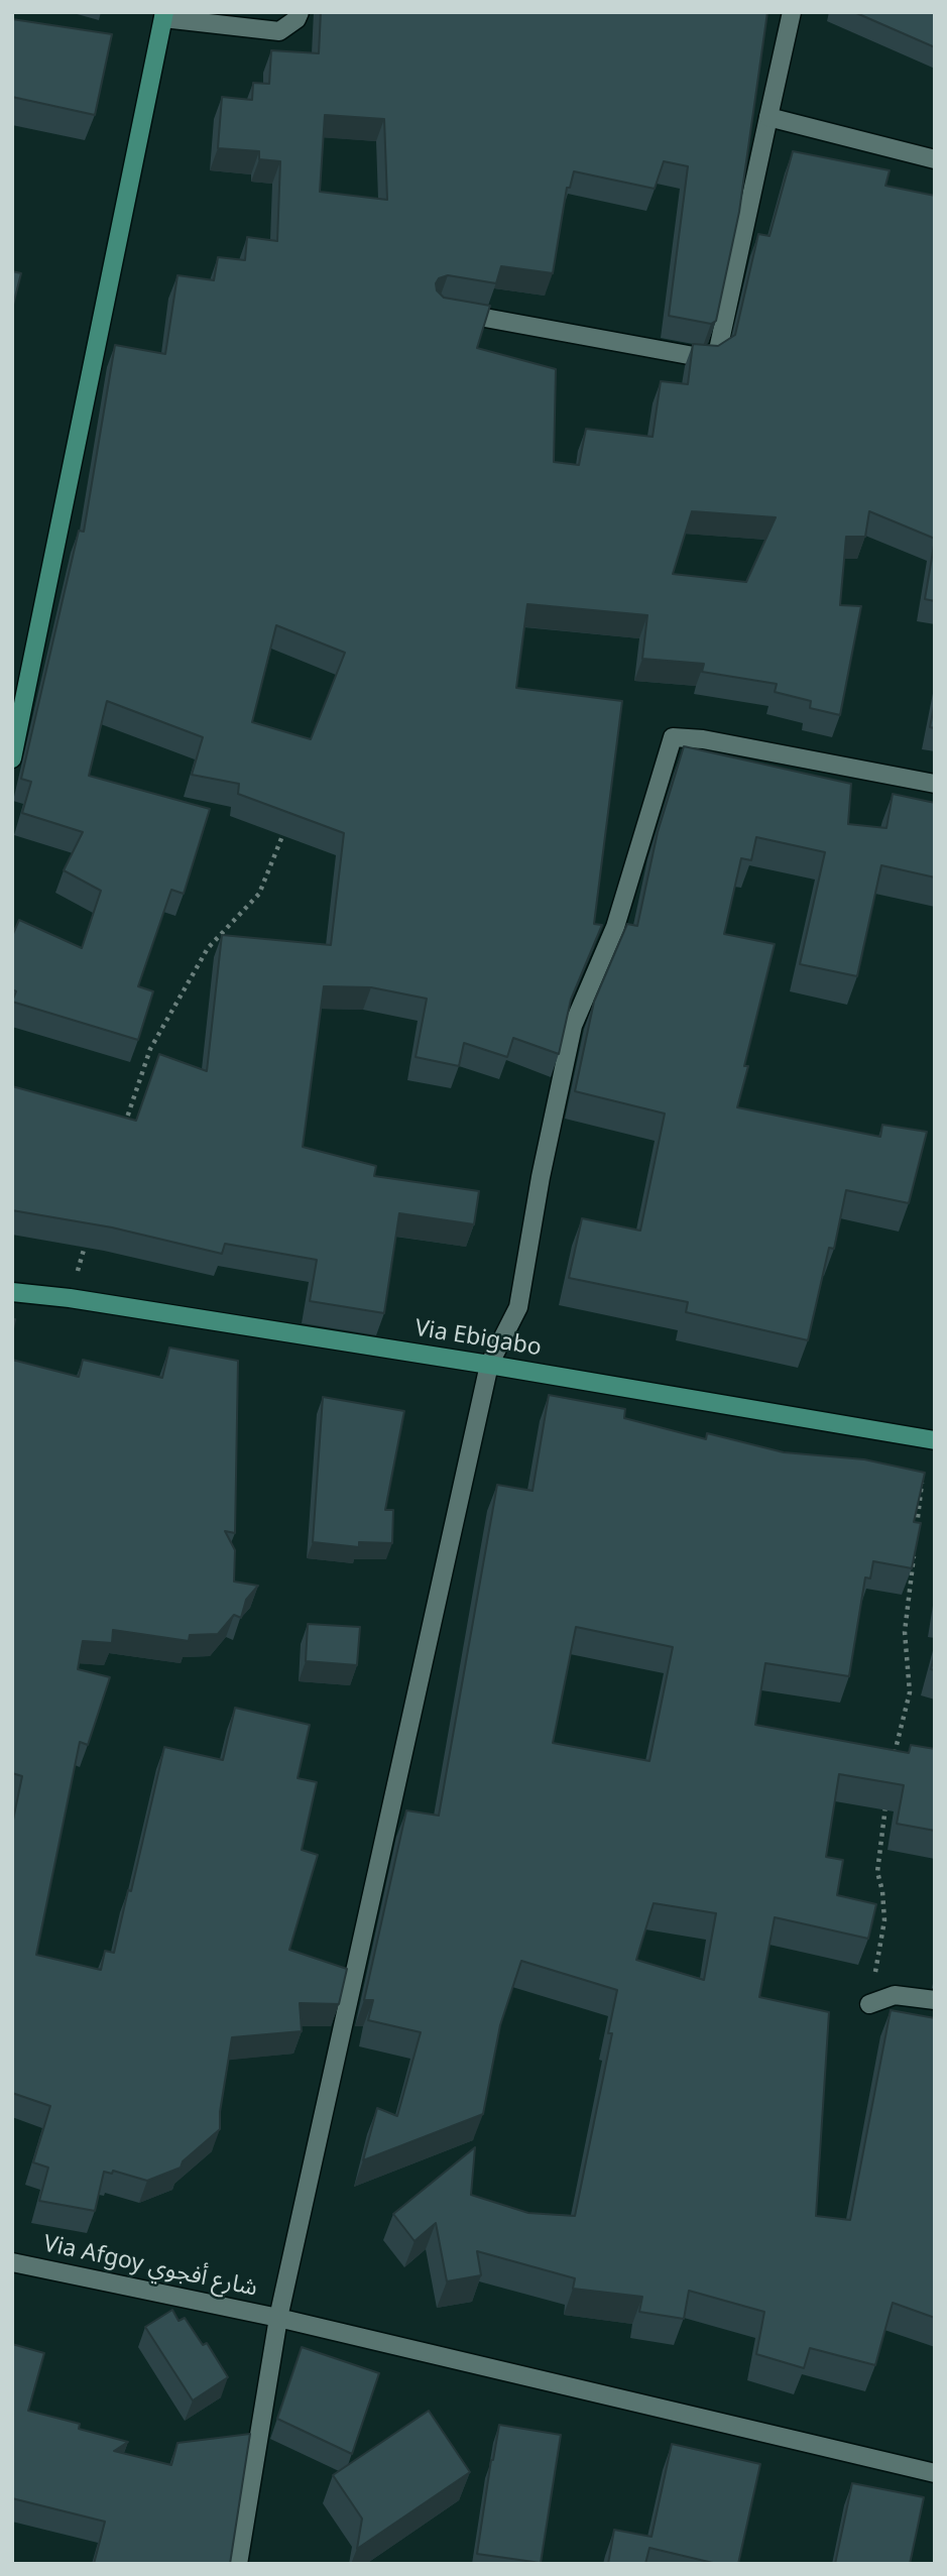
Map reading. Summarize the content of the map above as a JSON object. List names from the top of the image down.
{
  "streets": {
    "main road": ["Via Ebigabo"],
    "street": ["Via Afgoy شارع أفجوي"]
  }
}
